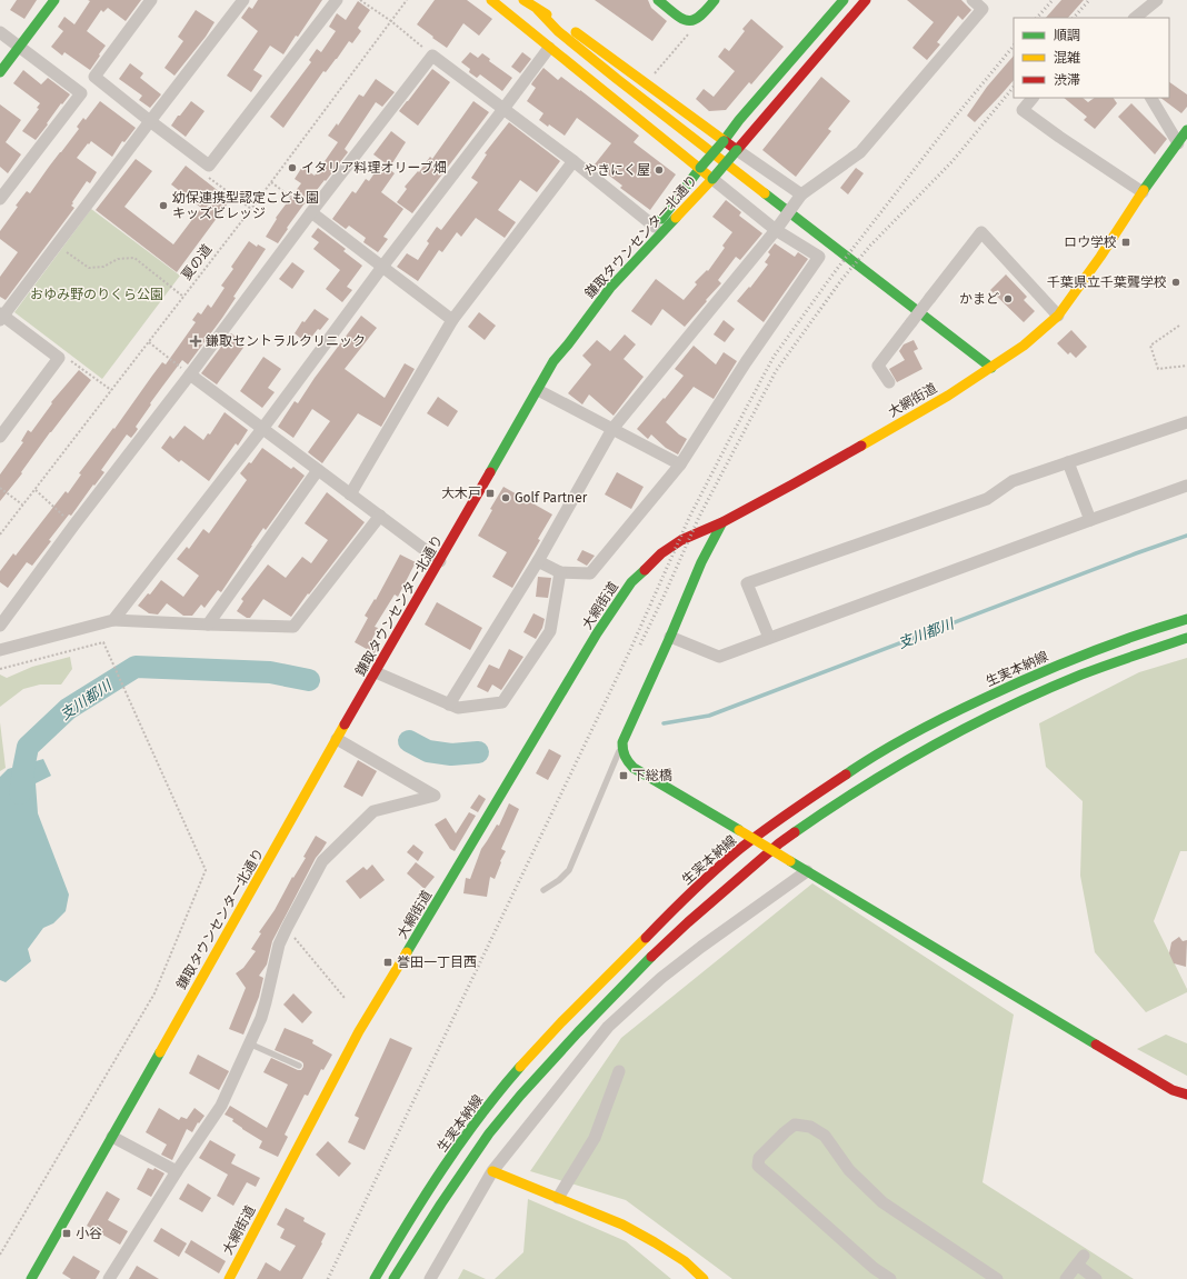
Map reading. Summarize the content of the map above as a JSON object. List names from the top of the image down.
{
  "streets": {
    "street": ["鎌取タウンセンター北通り", "大網街道", "生実本納線"],
    "path": ["夏の道"]
  },
  "water": ["支川都川"],
  "parks": ["おゆみ野のりくら公園"],
  "places": {
    "other": [
      "イタリア料理オリーブ畑",
      "やきにく屋",
      "幼保連携型認定こども園 キッズビレッジ",
      "千葉県立千葉聾学校",
      "かまど",
      "Golf Partner"
    ],
    "transit": [
      "ロウ学校",
      "大木戸",
      "下総橋",
      "誉田一丁目西",
      "小谷"
    ],
    "health": ["鎌取セントラルクリニック"]
  },
  "legend": ["順調", "混雑", "渋滞"]
}
